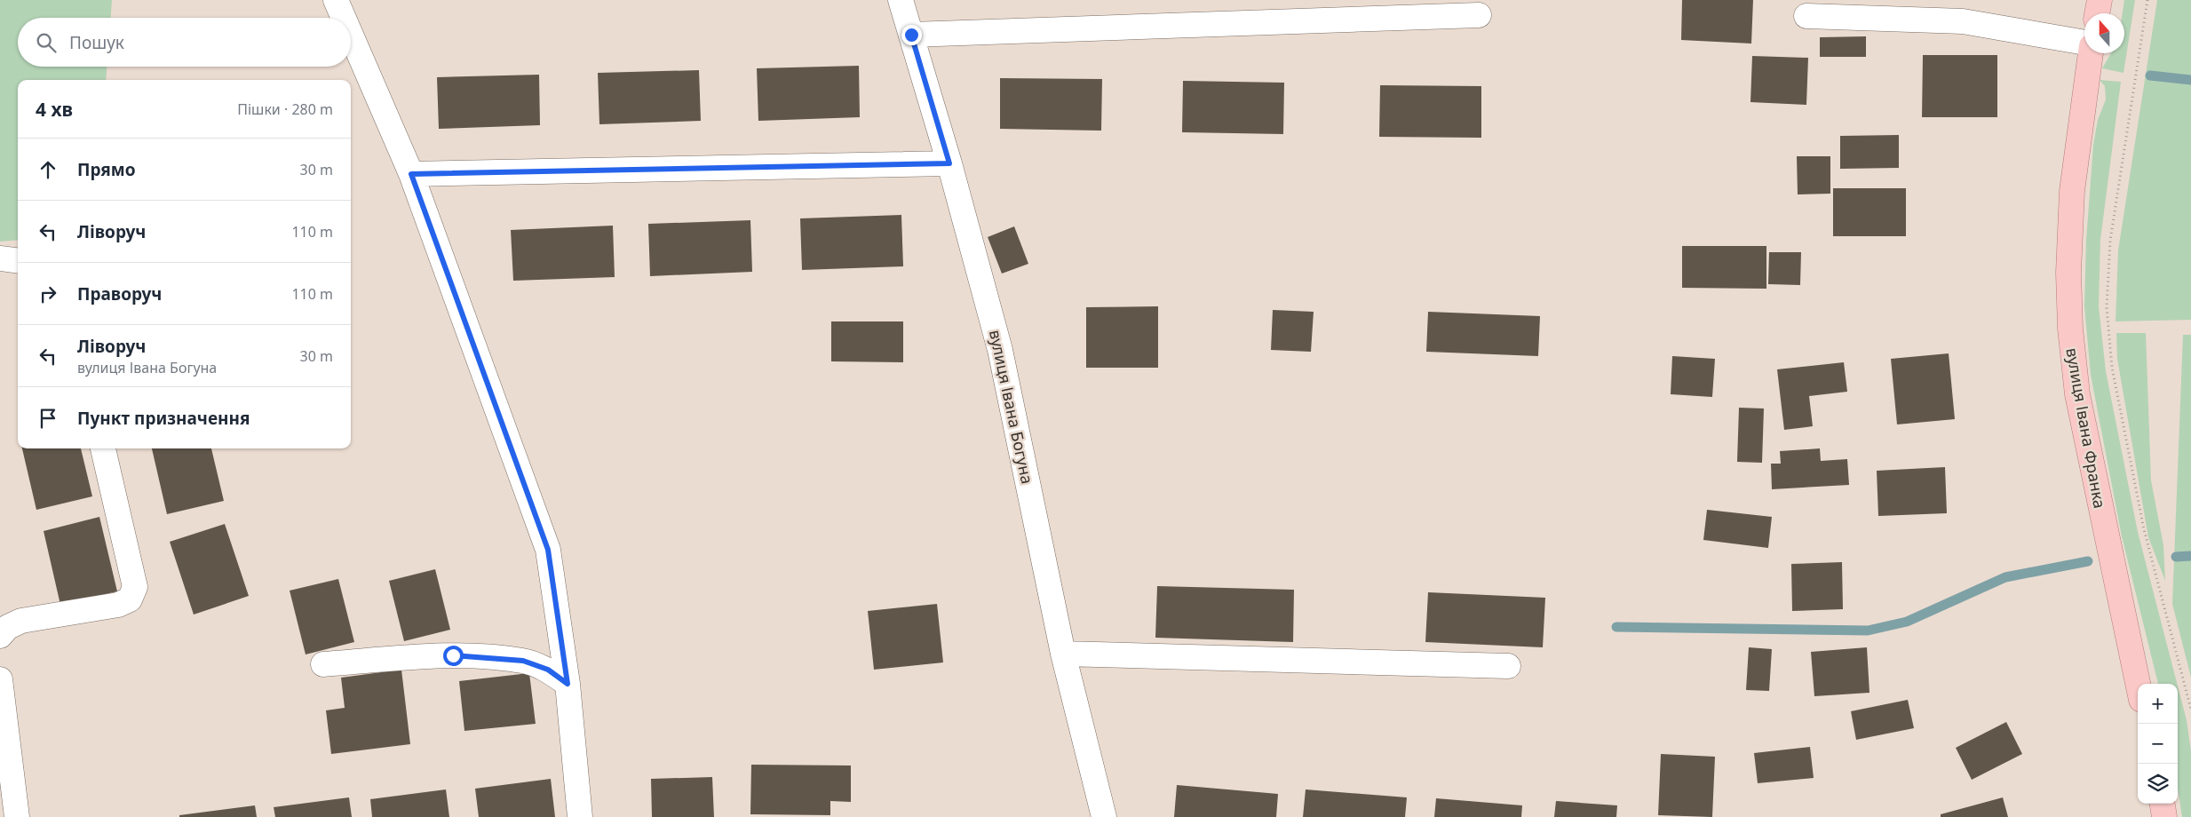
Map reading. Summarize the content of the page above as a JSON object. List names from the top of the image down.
{
  "streets": {
    "main road": ["вулиця Івана Франка"],
    "street": ["вулиця Івана Богуна"]
  },
  "north": "top",
  "page": {
    "search": "Пошук",
    "heading": ["4 хв", "Пішки · 280 m"],
    "list": [
      ["Прямо", "30 m"],
      ["Ліворуч", "110 m"],
      ["Праворуч", "110 m"],
      ["Ліворуч", "вулиця Івана Богуна", "30 m"],
      "Пункт призначення"
    ],
    "map_buttons": ["+", "−"]
  }
}
